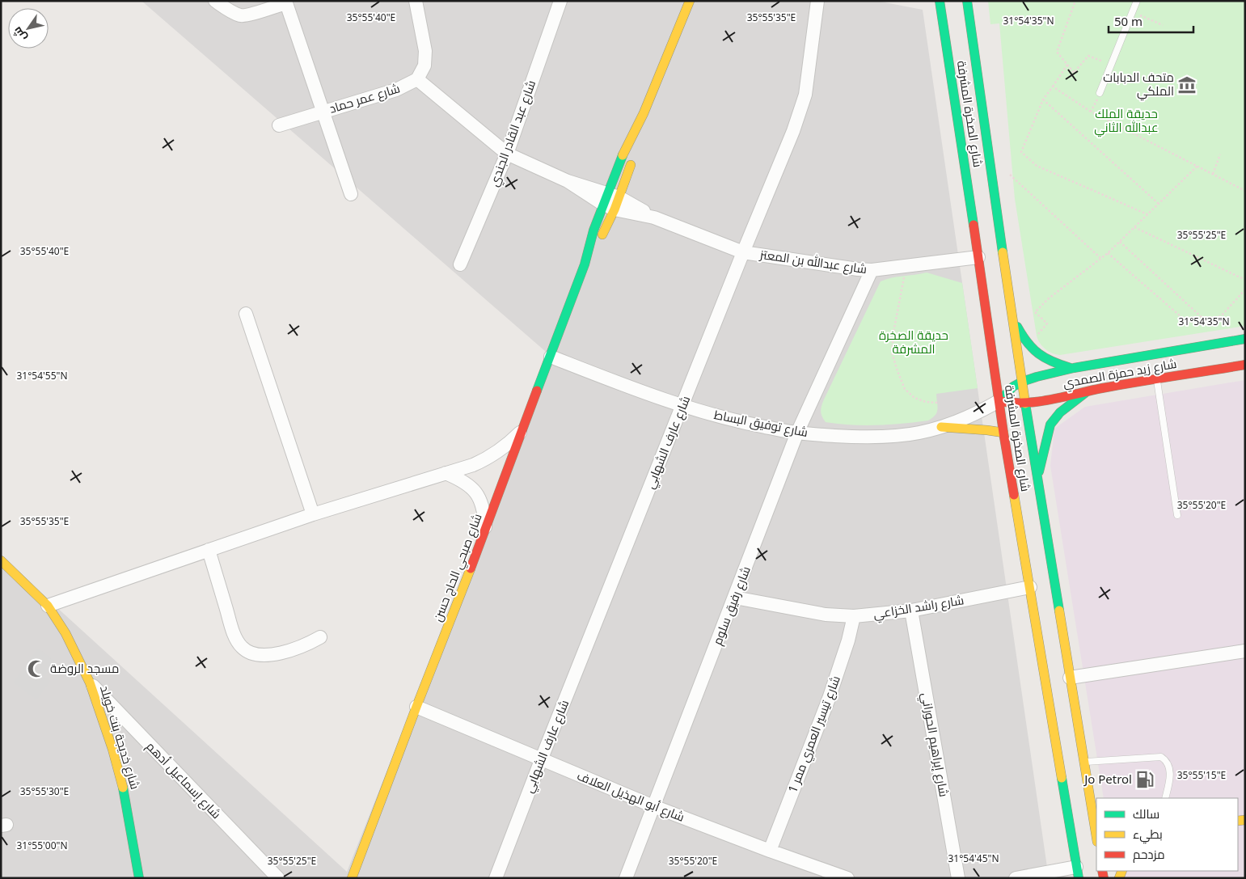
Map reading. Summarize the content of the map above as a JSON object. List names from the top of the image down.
{
  "streets": {
    "main road": [
      "شارع الصخرة المشرفة",
      "شارع زيد حمزة الصمدي",
      "شارع صبحي الحاج حسن",
      "شارع خديجة بنت خويلد"
    ],
    "street": [
      "شارع عمر حماد",
      "شارع عبد القادر الجندي",
      "شارع عبدالله بن المعتز",
      "شارع توفيق البساط",
      "شارع عارف الشهابي",
      "شارع رفيق سلوم",
      "شارع راشد الخزاعي",
      "شارع تيسير العمري ممر 1",
      "شارع إبراهيم الحوراني",
      "شارع إسماعيل أدهم",
      "شارع أبو الهذيل العلاف"
    ]
  },
  "crossings": [
    ["شارع عمر حماد", "شارع عبدالله بن المعتز"],
    ["شارع الصخرة المشرفة", "شارع عبدالله بن المعتز"],
    ["شارع الصخرة المشرفة", "شارع زيد حمزة الصمدي"],
    ["شارع الصخرة المشرفة", "شارع توفيق البساط"],
    ["شارع الصخرة المشرفة", "شارع راشد الخزاعي"],
    ["شارع عبد القادر الجندي", "شارع عبدالله بن المعتز"],
    ["شارع عبدالله بن المعتز", "شارع عارف الشهابي"],
    ["شارع عبدالله بن المعتز", "شارع صبحي الحاج حسن"],
    ["شارع عبدالله بن المعتز", "شارع رفيق سلوم"],
    ["شارع زيد حمزة الصمدي", "شارع توفيق البساط"],
    ["شارع توفيق البساط", "شارع عارف الشهابي"],
    ["شارع توفيق البساط", "شارع صبحي الحاج حسن"],
    ["شارع توفيق البساط", "شارع رفيق سلوم"],
    ["شارع عارف الشهابي", "شارع أبو الهذيل العلاف"],
    ["شارع صبحي الحاج حسن", "شارع أبو الهذيل العلاف"],
    ["شارع رفيق سلوم", "شارع راشد الخزاعي"],
    ["شارع رفيق سلوم", "شارع أبو الهذيل العلاف"],
    ["شارع راشد الخزاعي", "شارع تيسير العمري ممر 1"],
    ["شارع راشد الخزاعي", "شارع إبراهيم الحوراني"],
    ["شارع تيسير العمري ممر 1", "شارع أبو الهذيل العلاف"],
    ["شارع خديجة بنت خويلد", "شارع إسماعيل أدهم"]
  ],
  "parks": ["حديقة الملك عبدالله الثاني", "حديقة الصخرة المشرفة"],
  "places": {
    "museum": ["متحف الدبابات الملكي"],
    "mosque": ["مسجد الروضة"],
    "fuel station": ["Jo Petrol"]
  },
  "legend": ["سالك", "بطيء", "مزدحم"],
  "scale_bar": "50 m",
  "north": "bottom left",
  "coordinates": [
    "35°55'40\"E",
    "35°55'35\"E",
    "31°54'35\"N",
    "35°55'25\"E",
    "31°54'55\"N",
    "35°55'20\"E",
    "35°55'15\"E",
    "35°55'30\"E",
    "31°55'00\"N",
    "31°54'45\"N"
  ]
}
